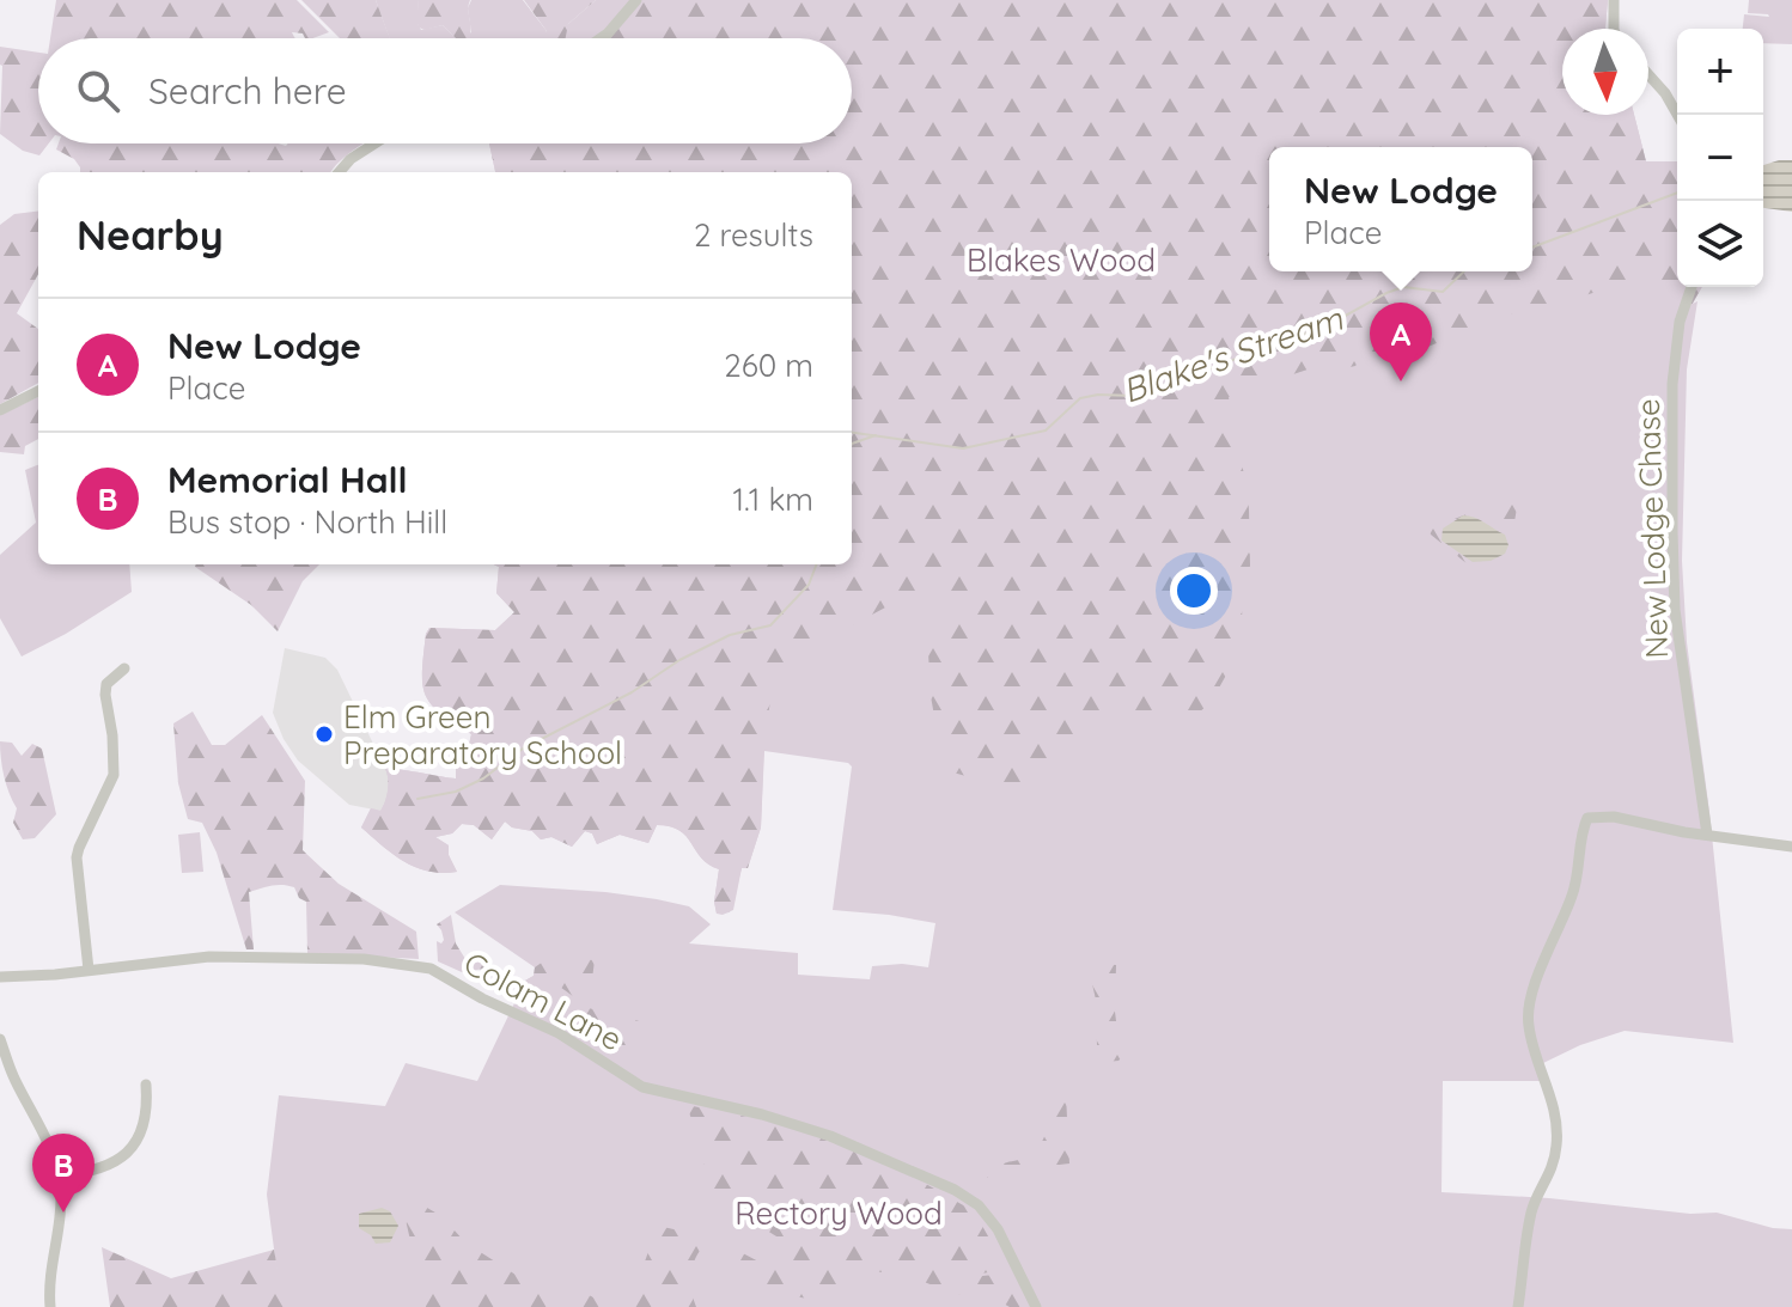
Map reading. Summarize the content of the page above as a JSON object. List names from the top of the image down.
{
  "streets": {
    "street": ["New Lodge Chase", "Colam Lane"]
  },
  "water": ["Blake's Stream"],
  "parks": ["Blakes Wood", "Rectory Wood"],
  "places": ["Elm Green Preparatory School"],
  "north": "bottom",
  "page": {
    "map_buttons": ["+", "−"],
    "search": "Search here",
    "popup": ["New Lodge", "Place"],
    "heading": ["Nearby", "2 results"],
    "list": [
      {
        "mark": "A",
        "name": "New Lodge",
        "note": "Place",
        "value": "260 m"
      },
      {
        "mark": "B",
        "name": "Memorial Hall",
        "note": "Bus stop · North Hill",
        "value": "1.1 km"
      }
    ],
    "pins": ["A", "B"]
  }
}
